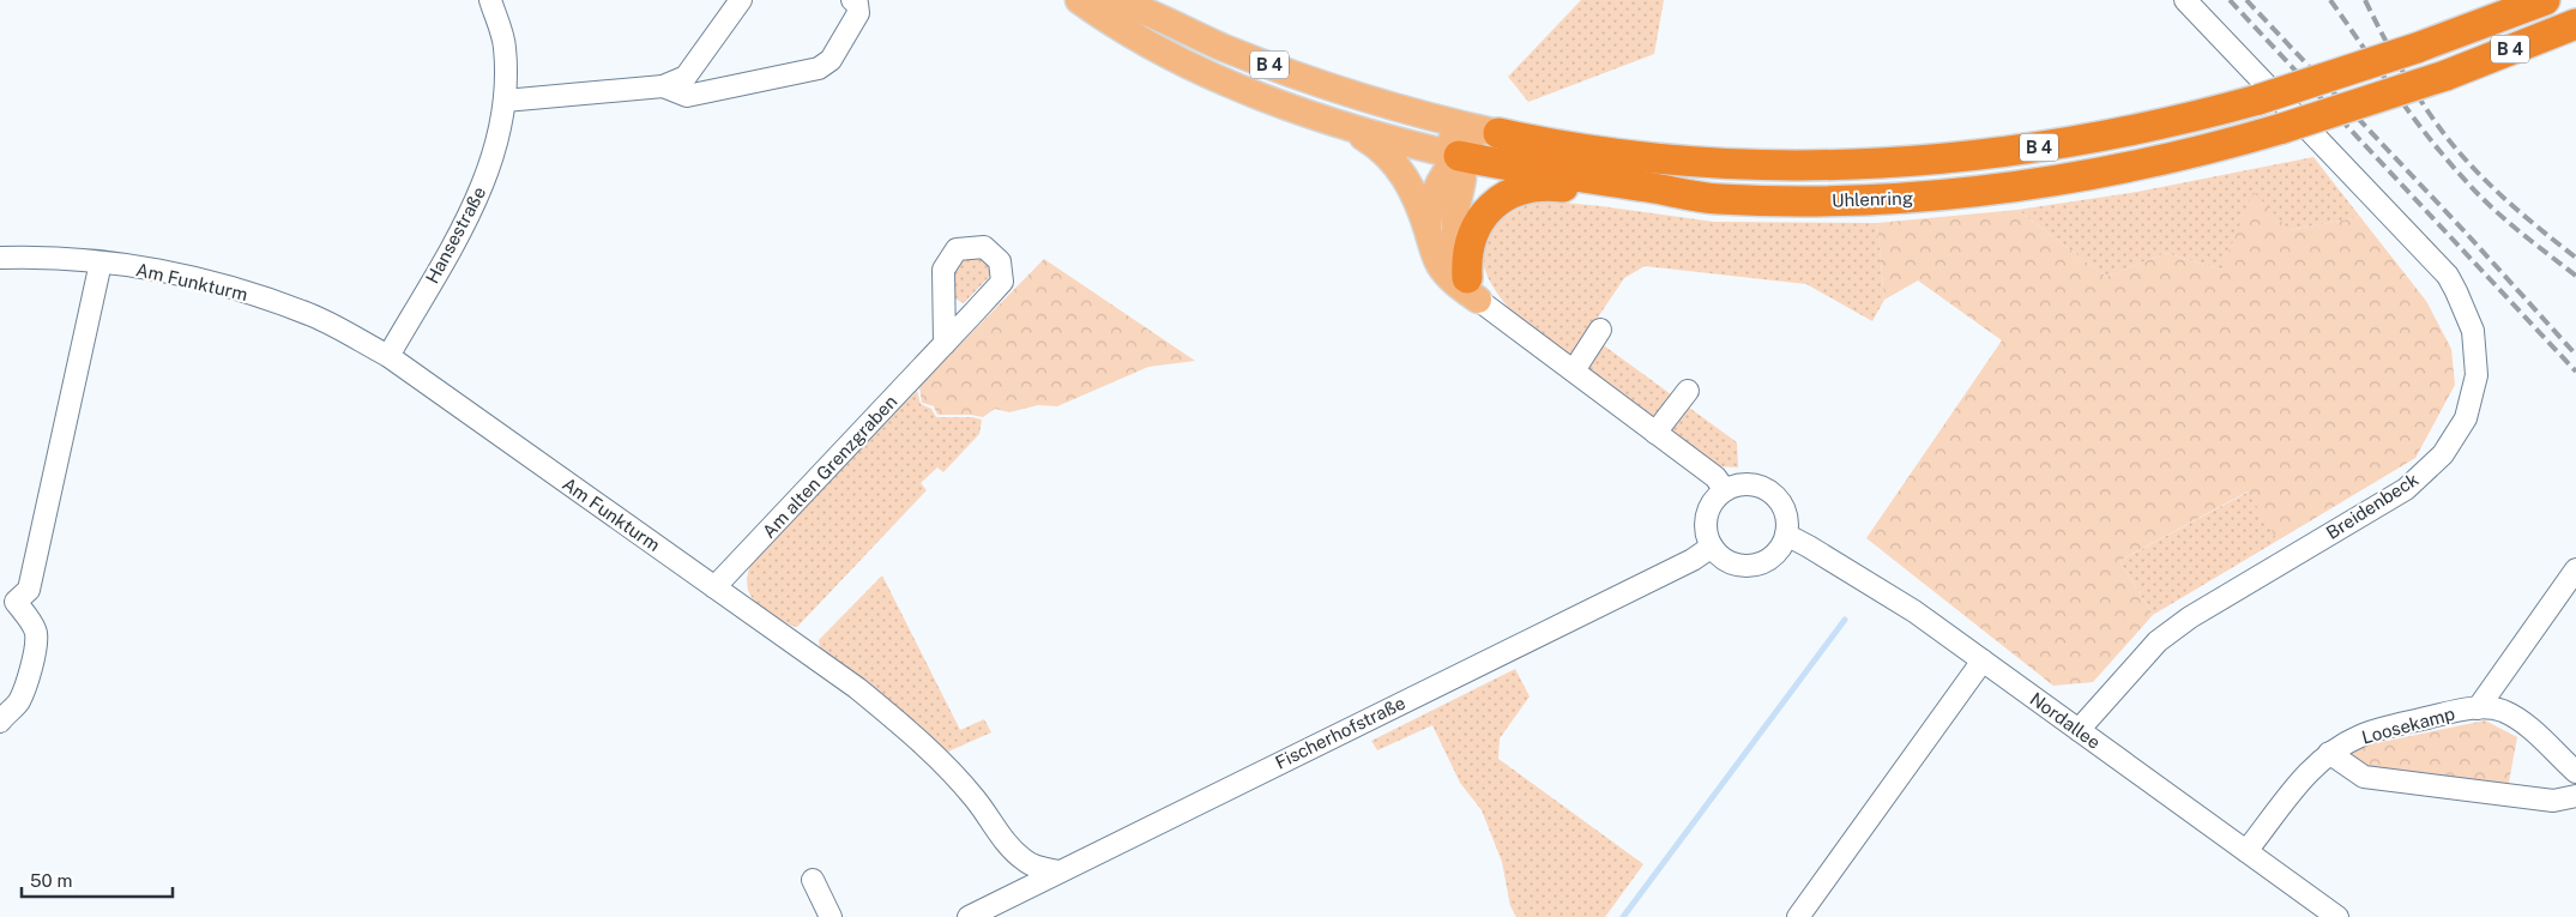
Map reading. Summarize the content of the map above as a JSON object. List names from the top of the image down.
{
  "streets": {
    "highway": ["B 4", "Uhlenring"],
    "street": [
      "Hansestraße",
      "Am Funkturm",
      "Am alten Grenzgraben",
      "Breidenbeck",
      "Nordallee",
      "Loosekamp",
      "Fischerhofstraße"
    ]
  },
  "crossings": [
    ["B 4", "Uhlenring"],
    ["Hansestraße", "Am Funkturm"],
    ["Am Funkturm", "Am alten Grenzgraben"],
    ["Am Funkturm", "Fischerhofstraße"],
    ["Breidenbeck", "Nordallee"],
    ["Nordallee", "Loosekamp"],
    ["Nordallee", "Fischerhofstraße"]
  ],
  "scale_bar": "50 m"
}
